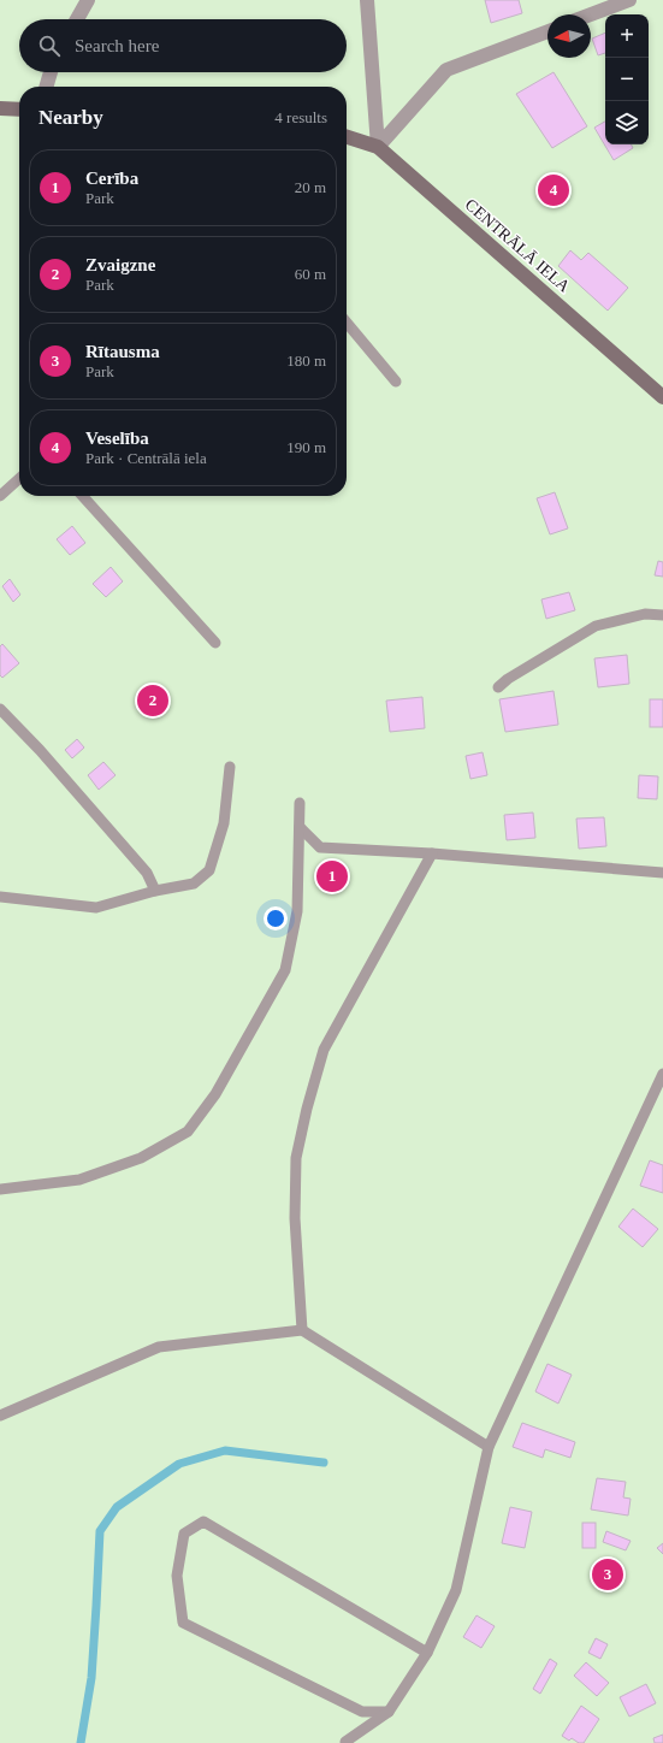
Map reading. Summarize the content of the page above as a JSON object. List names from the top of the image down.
{
  "streets": {
    "street": ["CENTRĀLĀ IELA"]
  },
  "north": "left",
  "page": {
    "map_buttons": ["+", "−"],
    "search": "Search here",
    "heading": ["Nearby", "4 results"],
    "list": [
      {
        "mark": "1",
        "name": "Cerība",
        "note": "Park",
        "value": "20 m"
      },
      {
        "mark": "2",
        "name": "Zvaigzne",
        "note": "Park",
        "value": "60 m"
      },
      {
        "mark": "3",
        "name": "Rītausma",
        "note": "Park",
        "value": "180 m"
      },
      {
        "mark": "4",
        "name": "Veselība",
        "note": "Park · Centrālā iela",
        "value": "190 m"
      }
    ],
    "pins": [
      "4",
      "2",
      "1",
      "3"
    ]
  }
}
